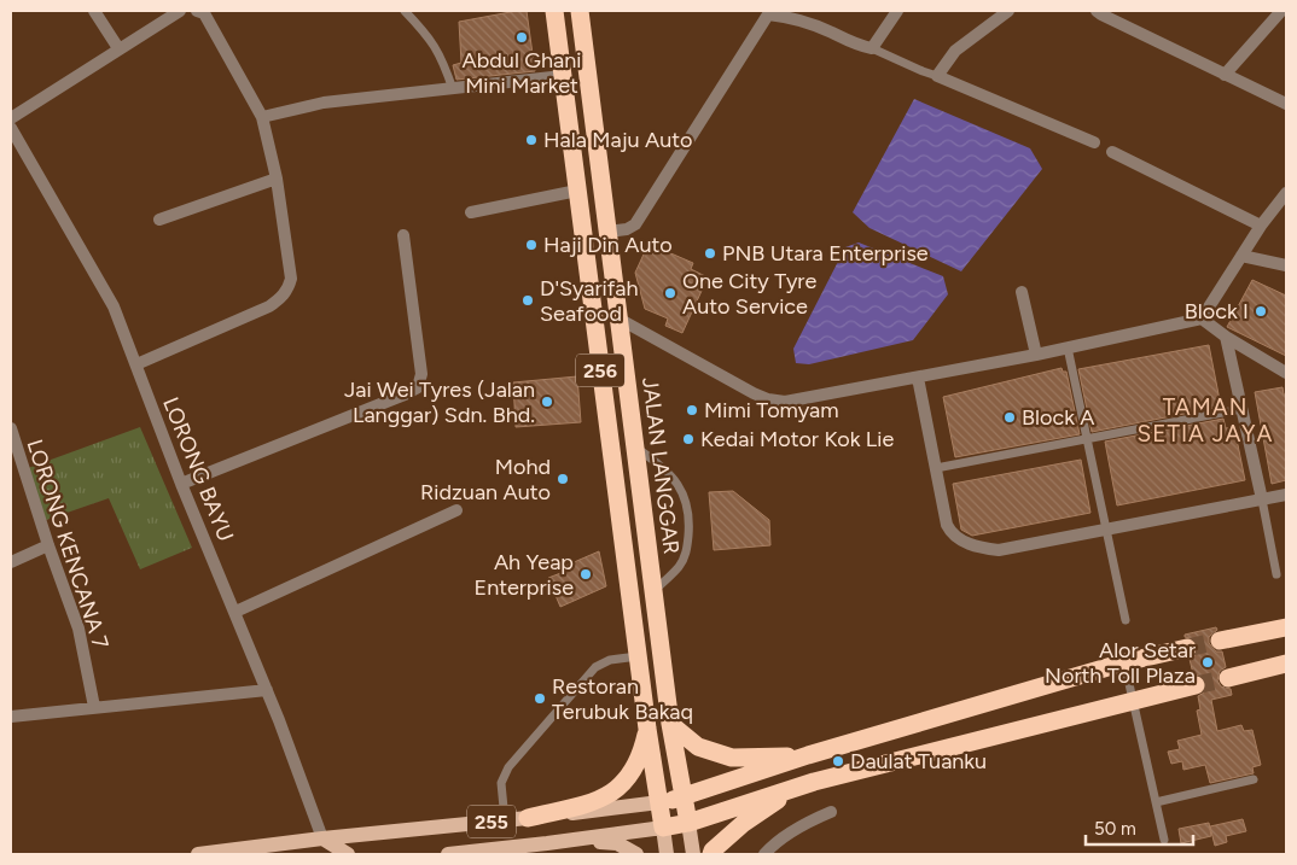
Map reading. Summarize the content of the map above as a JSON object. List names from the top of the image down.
{
  "streets": {
    "highway": ["256", "JALAN LANGGAR", "255"],
    "street": ["LORONG BAYU", "LORONG KENCANA 7"]
  },
  "crossings": [
    ["256", "255"],
    ["JALAN LANGGAR", "255"],
    ["LORONG BAYU", "255"]
  ],
  "districts": ["TAMAN SETIA JAYA"],
  "places": [
    "Abdul Ghani Mini Market",
    "Hala Maju Auto",
    "Haji Din Auto",
    "PNB Utara Enterprise",
    "One City Tyre Auto Service",
    "D'Syarifah Seafood",
    "Block I",
    "Jai Wei Tyres (Jalan Langgar) Sdn. Bhd.",
    "Mimi Tomyam",
    "Block A",
    "Kedai Motor Kok Lie",
    "Mohd Ridzuan Auto",
    "Ah Yeap Enterprise",
    "Alor Setar North Toll Plaza",
    "Restoran Terubuk Bakaq",
    "Daulat Tuanku"
  ],
  "scale_bar": "50 m"
}
